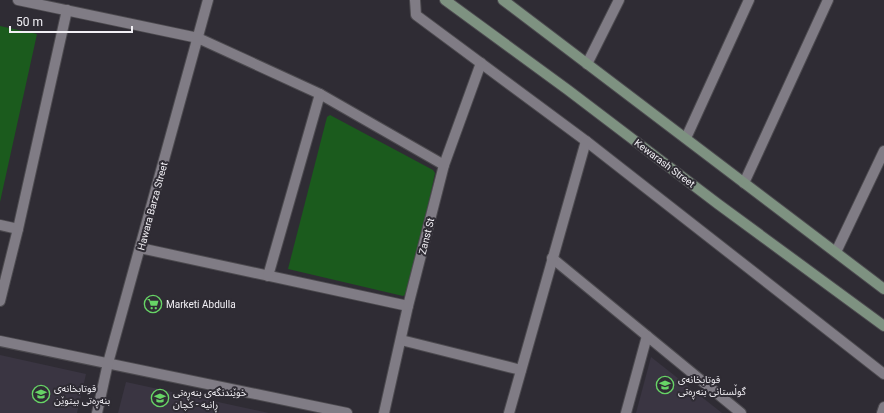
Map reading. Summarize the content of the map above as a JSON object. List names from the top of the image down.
{
  "streets": {
    "main road": ["Kewarash Street"],
    "street": ["Hawara Barza Street", "Zanst St"]
  },
  "places": {
    "supermarket": ["Marketi Abdulla"],
    "school or university": ["قوتابخانه‌ی گوڵستانی بنه‌ڕه‌تی", "قوتابخانەی بنەڕەتی بیتوێن", "خوێندنگەی بنەڕەتی ڕانیە - کچان"]
  },
  "scale_bar": "50 m"
}
